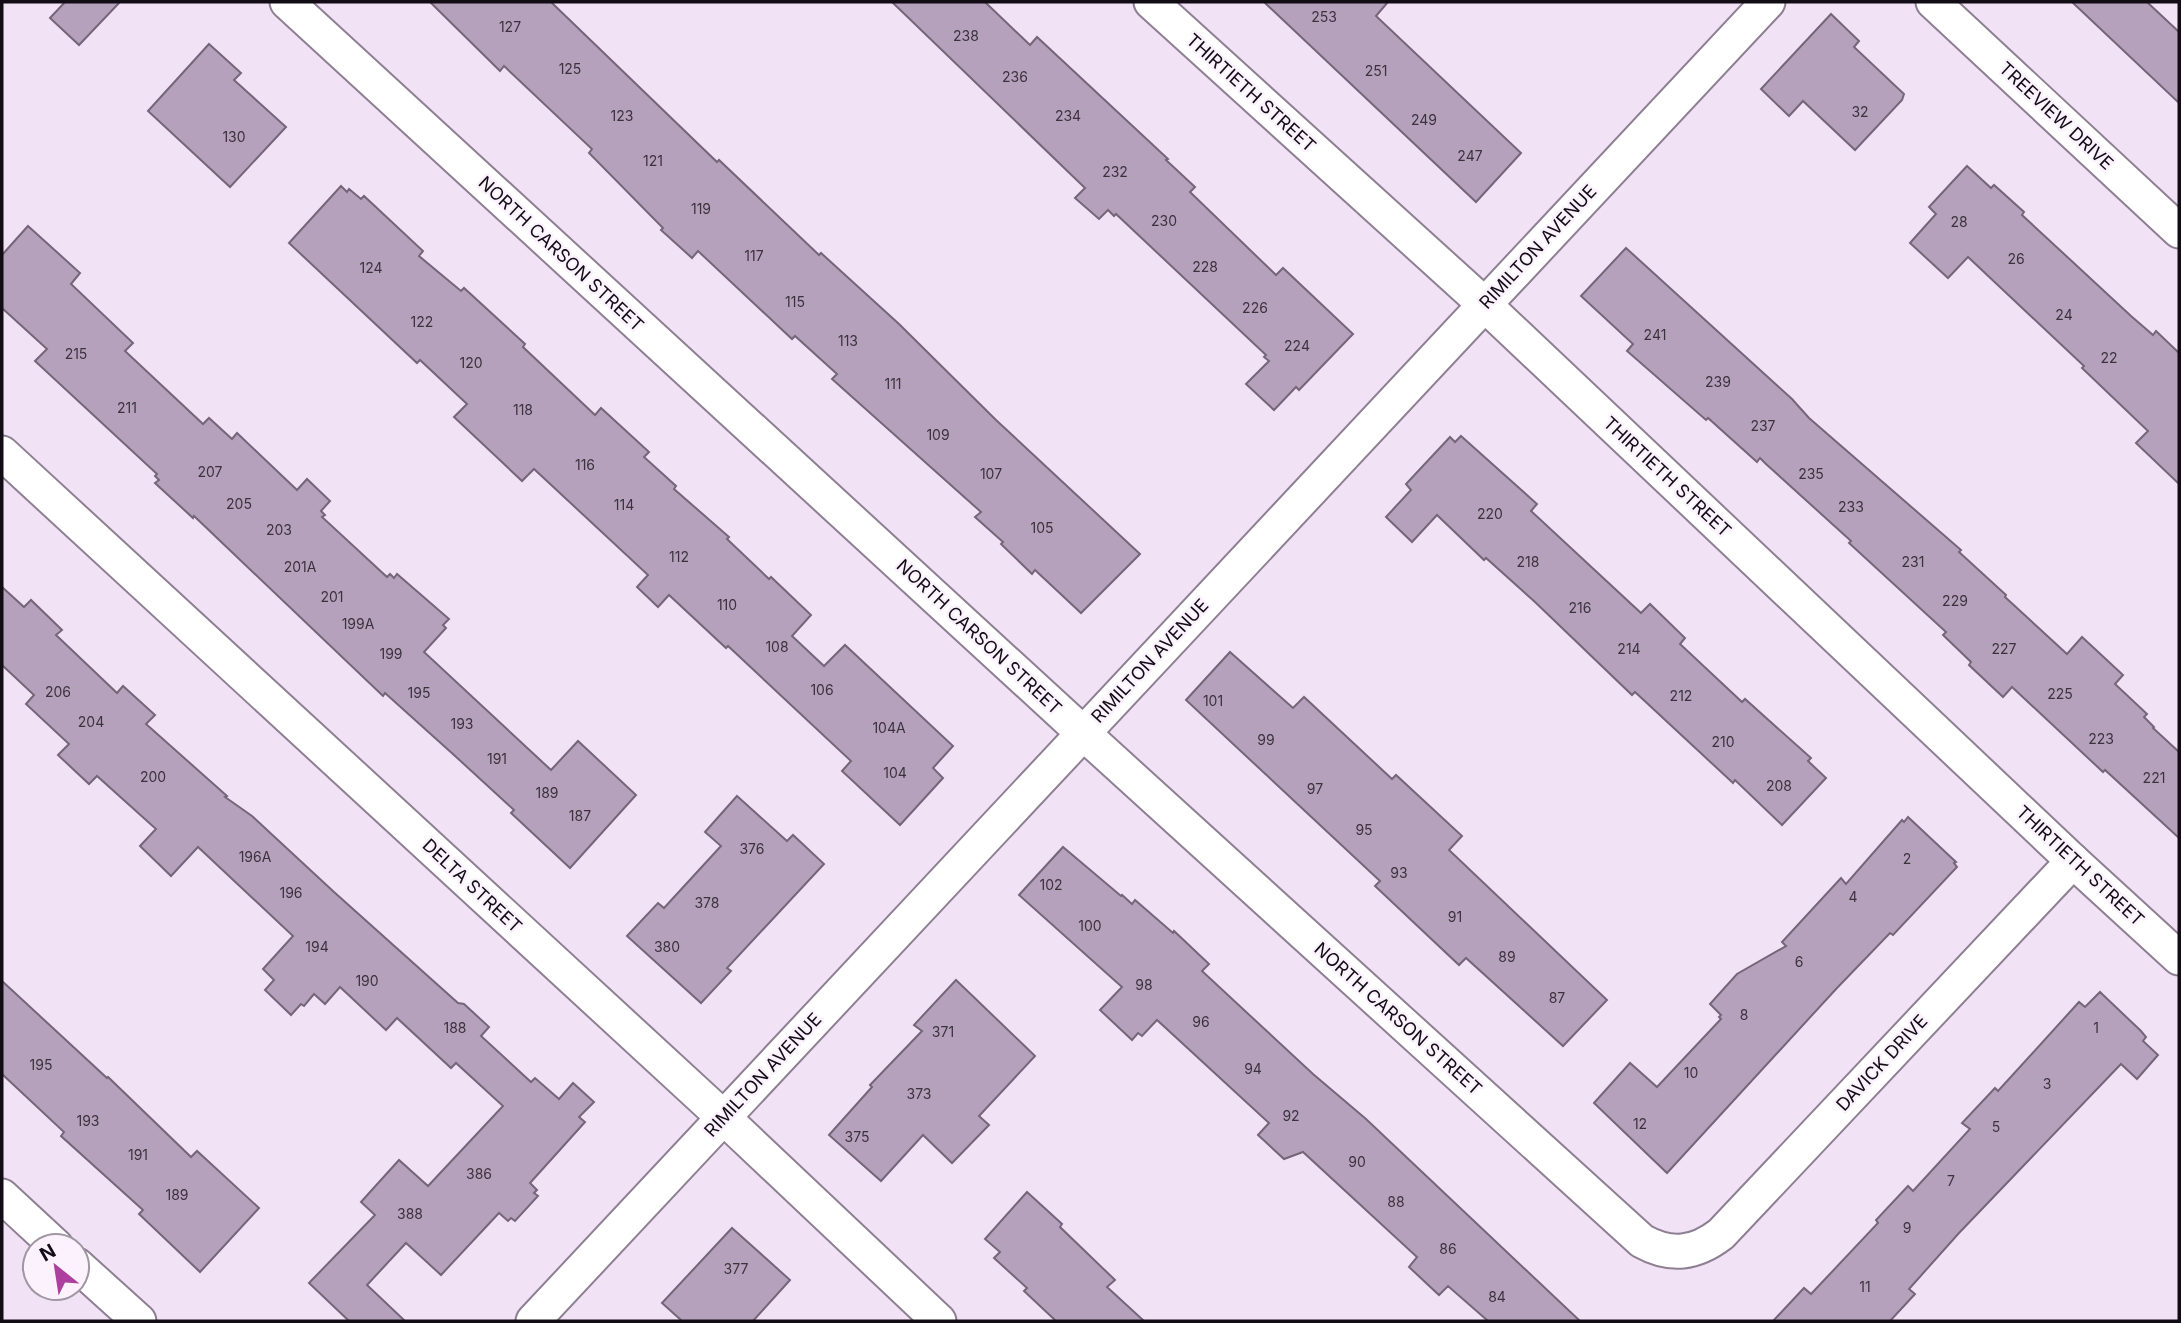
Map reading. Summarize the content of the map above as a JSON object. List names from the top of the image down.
{
  "streets": {
    "street": [
      "THIRTIETH STREET",
      "TREEVIEW DRIVE",
      "RIMILTON AVENUE",
      "NORTH CARSON STREET",
      "DELTA STREET",
      "DAVICK DRIVE"
    ]
  },
  "crossings": [
    ["THIRTIETH STREET", "RIMILTON AVENUE"],
    ["THIRTIETH STREET", "DAVICK DRIVE"],
    ["RIMILTON AVENUE", "NORTH CARSON STREET"],
    ["RIMILTON AVENUE", "DELTA STREET"],
    ["NORTH CARSON STREET", "DAVICK DRIVE"]
  ],
  "house_numbers": [
    "253",
    "127",
    "238",
    "125",
    "251",
    "236",
    "32",
    "123",
    "234",
    "249",
    "130",
    "247",
    "121",
    "232",
    "119",
    "230",
    "28",
    "117",
    "26",
    "228",
    "124",
    "115",
    "226",
    "24",
    "122",
    "241",
    "113",
    "224",
    "215",
    "22",
    "120",
    "239",
    "111",
    "211",
    "118",
    "237",
    "109",
    "116",
    "207",
    "107",
    "235",
    "205",
    "114",
    "233",
    "220",
    "105",
    "203",
    "112",
    "218",
    "231",
    "201A",
    "201",
    "229",
    "110",
    "216",
    "199A",
    "108",
    "214",
    "227",
    "199",
    "106",
    "206",
    "195",
    "225",
    "212",
    "101",
    "204",
    "193",
    "104A",
    "223",
    "99",
    "210",
    "191",
    "104",
    "200",
    "221",
    "208",
    "97",
    "189",
    "187",
    "95",
    "376",
    "196A",
    "2",
    "93",
    "102",
    "196",
    "4",
    "378",
    "91",
    "100",
    "194",
    "380",
    "89",
    "6",
    "190",
    "98",
    "87",
    "8",
    "96",
    "188",
    "1",
    "371",
    "195",
    "94",
    "10",
    "3",
    "373",
    "92",
    "193",
    "12",
    "5",
    "375",
    "191",
    "90",
    "386",
    "7",
    "189",
    "88",
    "388",
    "9",
    "86",
    "377",
    "11",
    "84"
  ],
  "north": "top left"
}
